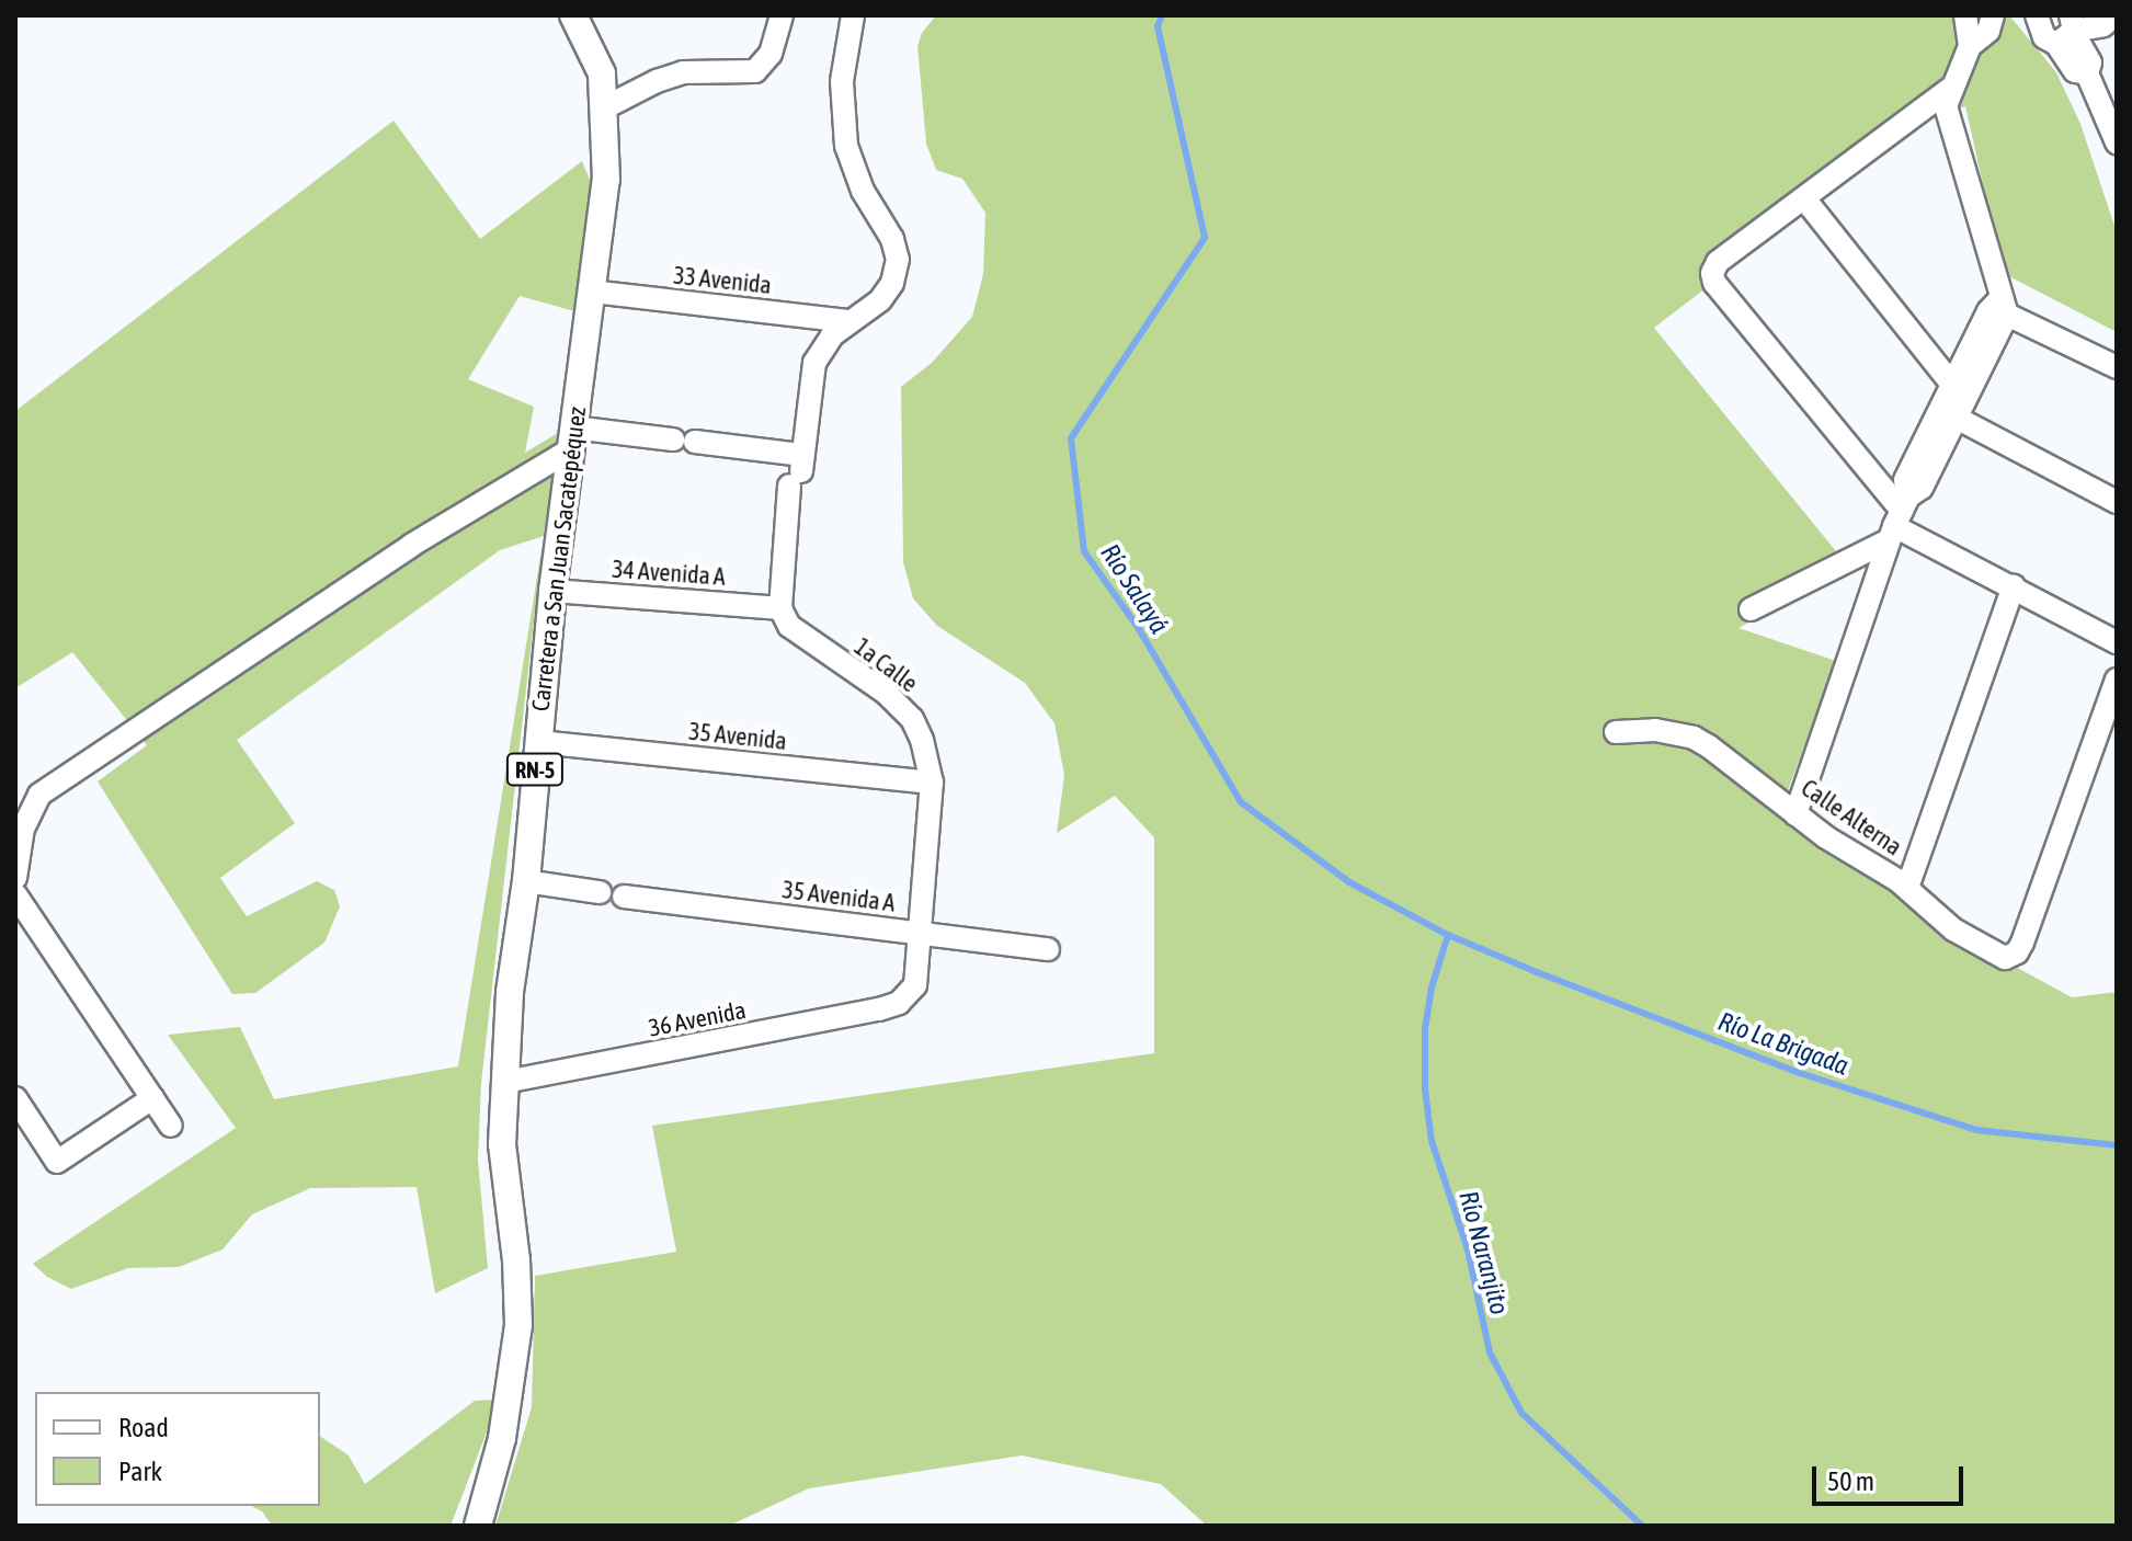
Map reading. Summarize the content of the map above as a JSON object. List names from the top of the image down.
{
  "streets": {
    "main road": ["Carretera a San Juan Sacatepéquez", "RN-5"],
    "street": [
      "33 Avenida",
      "34 Avenida A",
      "1a Calle",
      "35 Avenida",
      "Calle Alterna",
      "35 Avenida A",
      "36 Avenida"
    ]
  },
  "crossings": [
    ["33 Avenida", "Carretera a San Juan Sacatepéquez"],
    ["Carretera a San Juan Sacatepéquez", "34 Avenida A"],
    ["Carretera a San Juan Sacatepéquez", "35 Avenida"],
    ["Carretera a San Juan Sacatepéquez", "36 Avenida"],
    ["34 Avenida A", "1a Calle"],
    ["1a Calle", "35 Avenida"],
    ["1a Calle", "35 Avenida A"],
    ["1a Calle", "36 Avenida"]
  ],
  "water": ["Río Salayá", "Río La Brigada", "Río Naranjito"],
  "legend": ["Road", "Park"],
  "scale_bar": "50 m"
}
